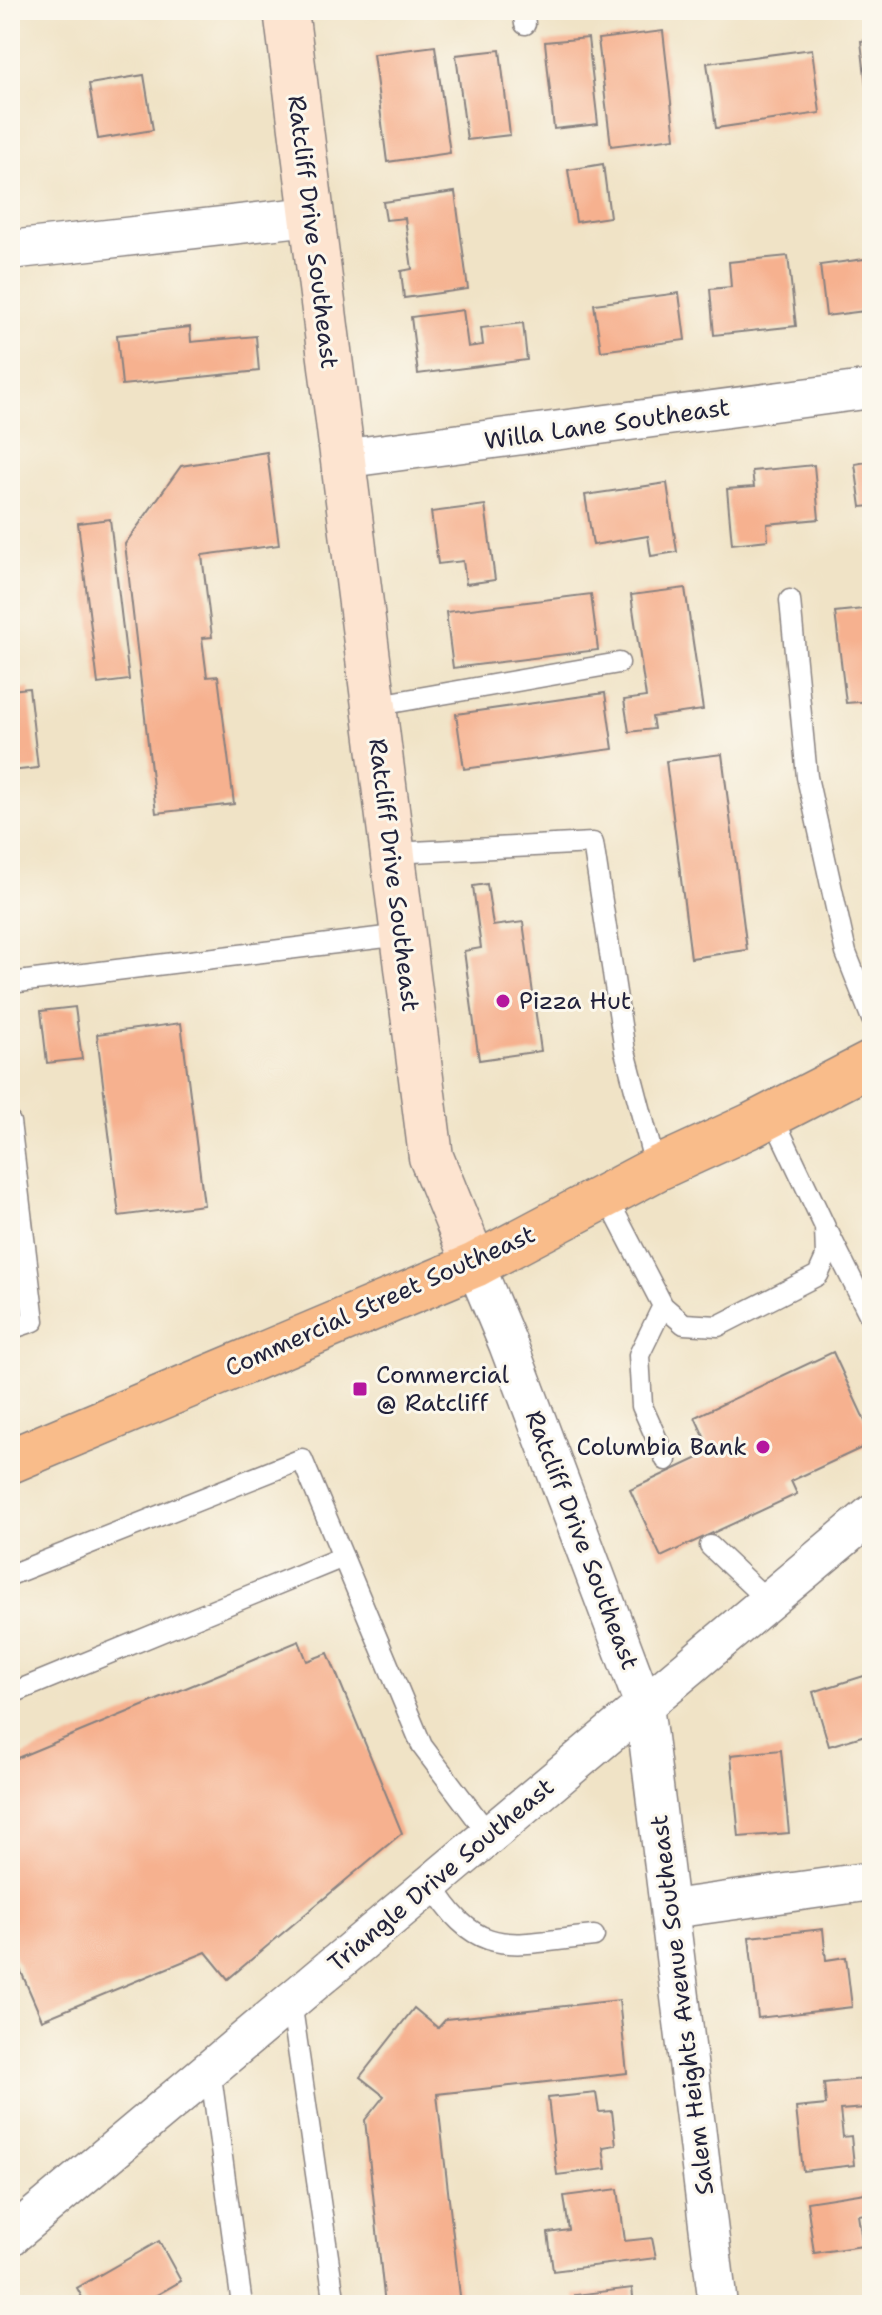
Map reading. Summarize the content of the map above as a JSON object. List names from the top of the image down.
{
  "streets": {
    "main road": ["Commercial Street Southeast"],
    "street": [
      "Ratcliff Drive Southeast",
      "Willa Lane Southeast",
      "Triangle Drive Southeast",
      "Salem Heights Avenue Southeast"
    ]
  },
  "crossings": [
    ["Ratcliff Drive Southeast", "Willa Lane Southeast"],
    ["Ratcliff Drive Southeast", "Commercial Street Southeast"],
    ["Ratcliff Drive Southeast", "Triangle Drive Southeast"],
    ["Ratcliff Drive Southeast", "Salem Heights Avenue Southeast"],
    ["Triangle Drive Southeast", "Salem Heights Avenue Southeast"]
  ],
  "places": {
    "other": ["Pizza Hut", "Columbia Bank"],
    "transit": ["Commercial @ Ratcliff"]
  }
}
